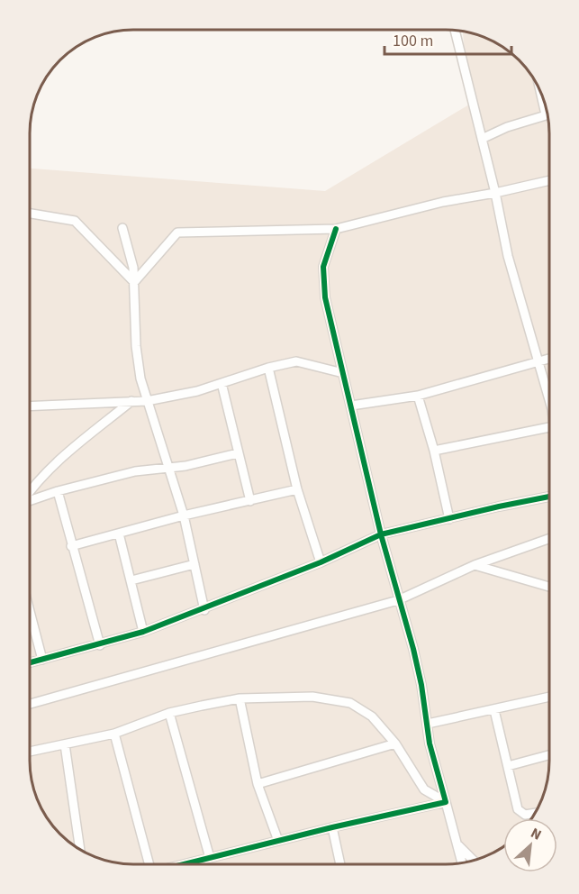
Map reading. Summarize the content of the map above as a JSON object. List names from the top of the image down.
{
  "scale_bar": "100 m",
  "north": "top right"
}
